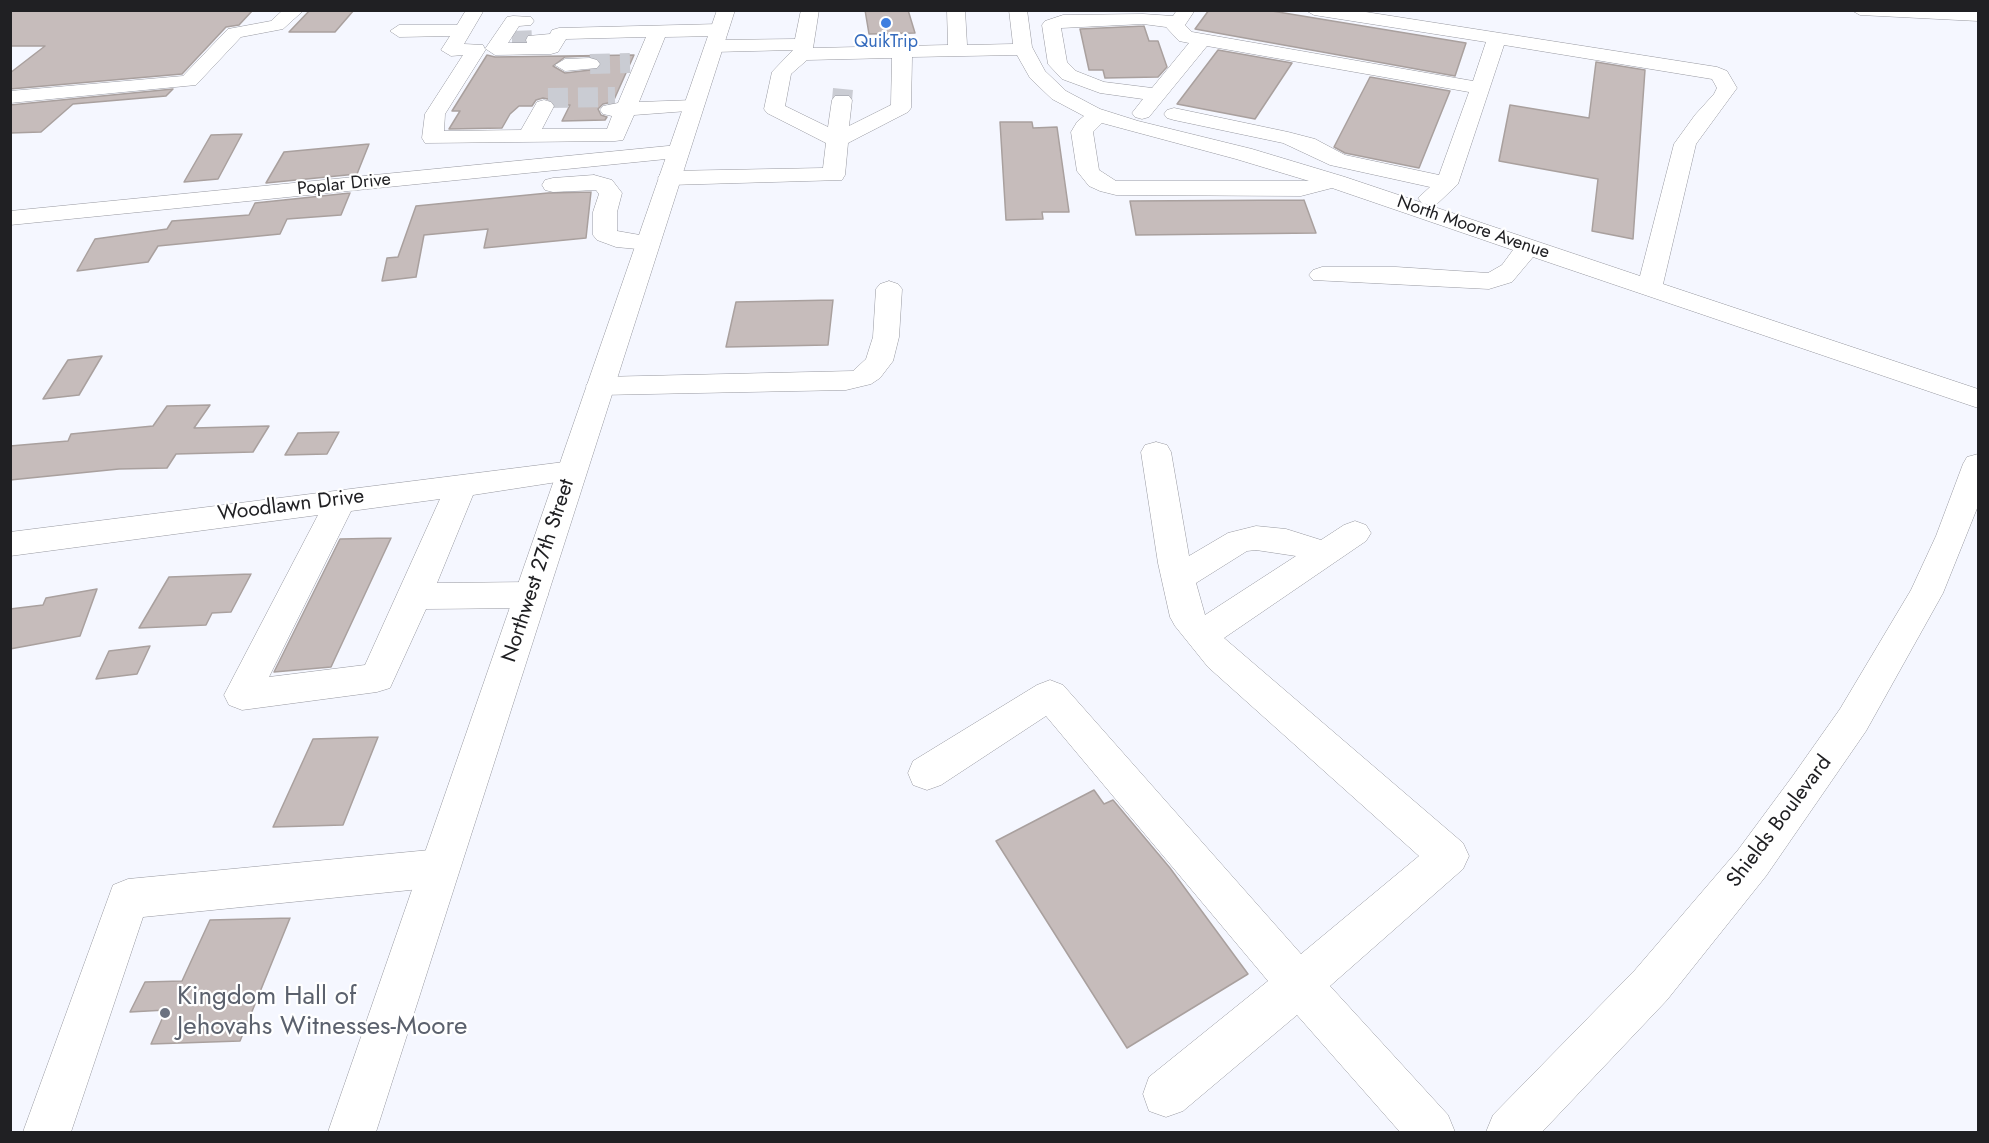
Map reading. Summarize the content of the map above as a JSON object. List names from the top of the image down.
{
  "streets": {
    "main road": [
      "Poplar Drive",
      "North Moore Avenue",
      "Woodlawn Drive",
      "Northwest 27th Street",
      "Shields Boulevard"
    ]
  },
  "crossings": [
    ["Poplar Drive", "Northwest 27th Street"],
    ["Woodlawn Drive", "Northwest 27th Street"]
  ],
  "places": ["QuikTrip", "Kingdom Hall of Jehovahs Witnesses-Moore"]
}
